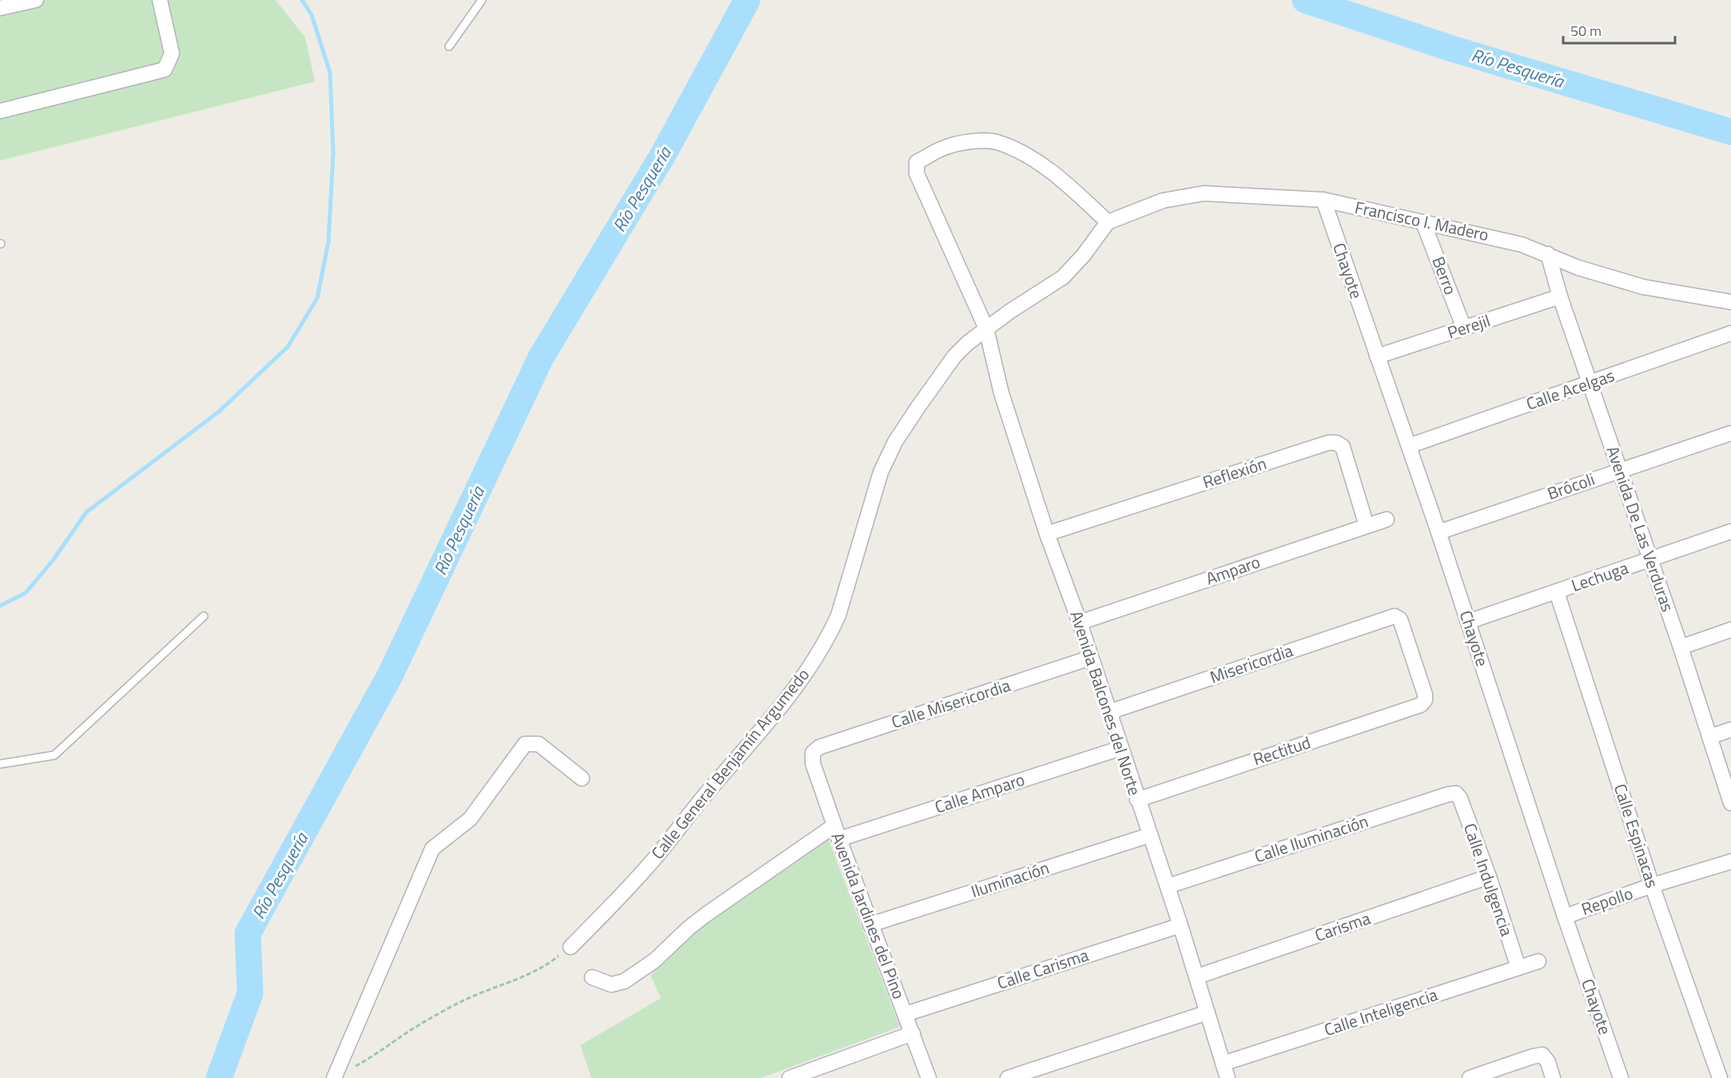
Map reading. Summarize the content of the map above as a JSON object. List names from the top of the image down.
{
  "streets": {
    "street": [
      "Francisco I. Madero",
      "Chayote",
      "Berro",
      "Perejil",
      "Calle Acelgas",
      "Reflexión",
      "Brócoli",
      "Avenida De Las Verduras",
      "Amparo",
      "Lechuga",
      "Misericordia",
      "Avenida Balcones del Norte",
      "Calle Misericordia",
      "Rectitud",
      "Calle General Benjamín Argumedo",
      "Calle Amparo",
      "Calle Espinacas",
      "Calle Iluminación",
      "Iluminación",
      "Calle Indulgencia",
      "Repollo",
      "Avenida Jardines del Pino",
      "Carisma",
      "Calle Carisma",
      "Calle Inteligencia"
    ]
  },
  "crossings": [
    ["Francisco I. Madero", "Chayote"],
    ["Francisco I. Madero", "Berro"],
    ["Francisco I. Madero", "Avenida De Las Verduras"],
    ["Francisco I. Madero", "Avenida Balcones del Norte"],
    ["Francisco I. Madero", "Calle General Benjamín Argumedo"],
    ["Chayote", "Perejil"],
    ["Chayote", "Calle Acelgas"],
    ["Chayote", "Brócoli"],
    ["Chayote", "Lechuga"],
    ["Chayote", "Repollo"],
    ["Berro", "Perejil"],
    ["Perejil", "Avenida De Las Verduras"],
    ["Calle Acelgas", "Avenida De Las Verduras"],
    ["Reflexión", "Amparo"],
    ["Reflexión", "Avenida Balcones del Norte"],
    ["Brócoli", "Avenida De Las Verduras"],
    ["Avenida De Las Verduras", "Lechuga"],
    ["Amparo", "Avenida Balcones del Norte"],
    ["Lechuga", "Calle Espinacas"],
    ["Misericordia", "Avenida Balcones del Norte"],
    ["Misericordia", "Rectitud"],
    ["Avenida Balcones del Norte", "Calle Misericordia"],
    ["Avenida Balcones del Norte", "Rectitud"],
    ["Avenida Balcones del Norte", "Calle General Benjamín Argumedo"],
    ["Avenida Balcones del Norte", "Calle Amparo"],
    ["Avenida Balcones del Norte", "Calle Iluminación"],
    ["Avenida Balcones del Norte", "Iluminación"],
    ["Avenida Balcones del Norte", "Carisma"],
    ["Avenida Balcones del Norte", "Calle Carisma"],
    ["Avenida Balcones del Norte", "Calle Inteligencia"],
    ["Calle Misericordia", "Avenida Jardines del Pino"],
    ["Calle Amparo", "Avenida Jardines del Pino"],
    ["Calle Espinacas", "Repollo"],
    ["Calle Iluminación", "Calle Indulgencia"],
    ["Iluminación", "Avenida Jardines del Pino"],
    ["Calle Indulgencia", "Carisma"],
    ["Calle Indulgencia", "Calle Inteligencia"],
    ["Avenida Jardines del Pino", "Calle Carisma"]
  ],
  "water": ["Río Pesquería"],
  "scale_bar": "50 m"
}
